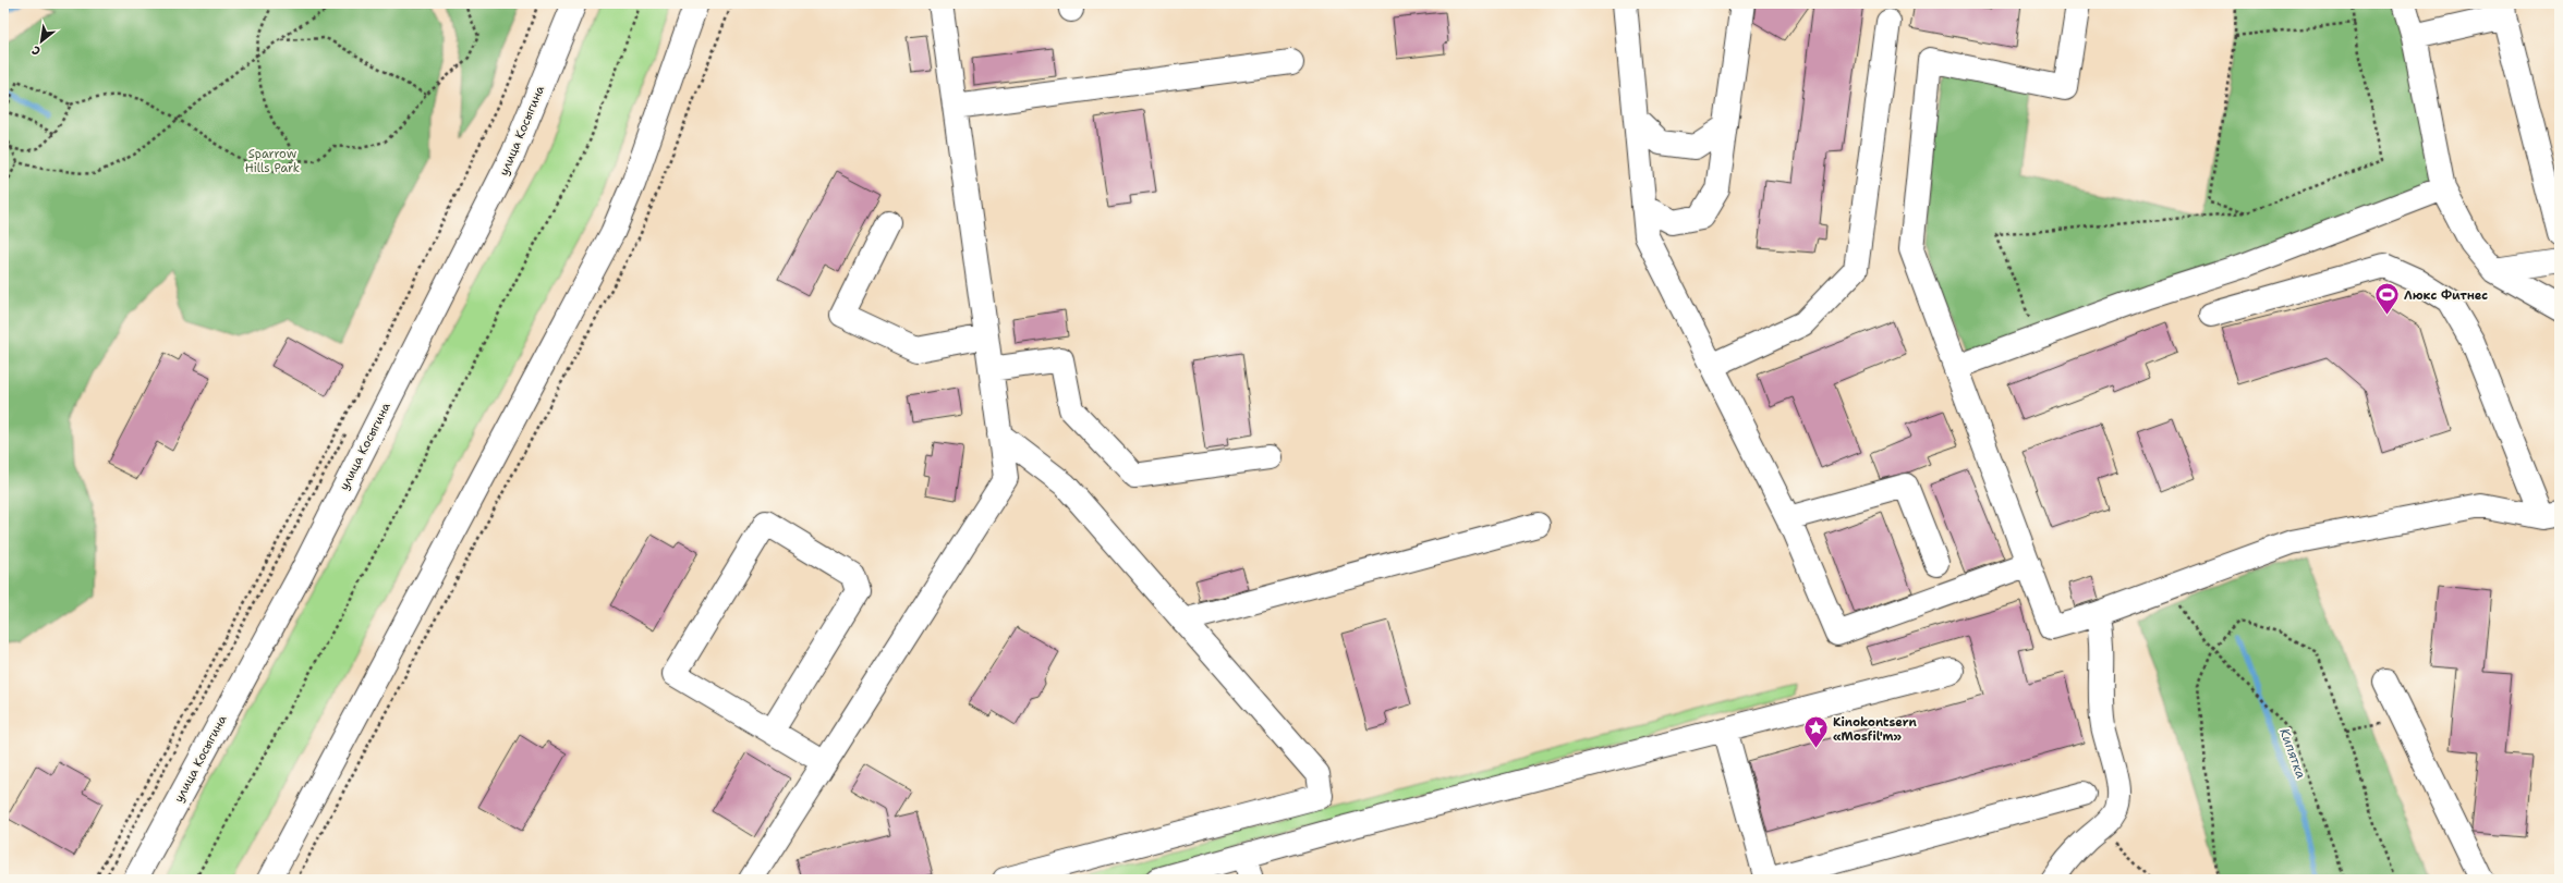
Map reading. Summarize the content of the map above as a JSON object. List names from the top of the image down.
{
  "streets": {
    "main road": ["улица Косыгина"]
  },
  "water": ["Кипятка"],
  "parks": ["Sparrow Hills Park"],
  "places": {
    "sports": ["Люкс Фитнес"],
    "place": ["Kinokontsern «Mosfil'm»"]
  },
  "north": "bottom left"
}
